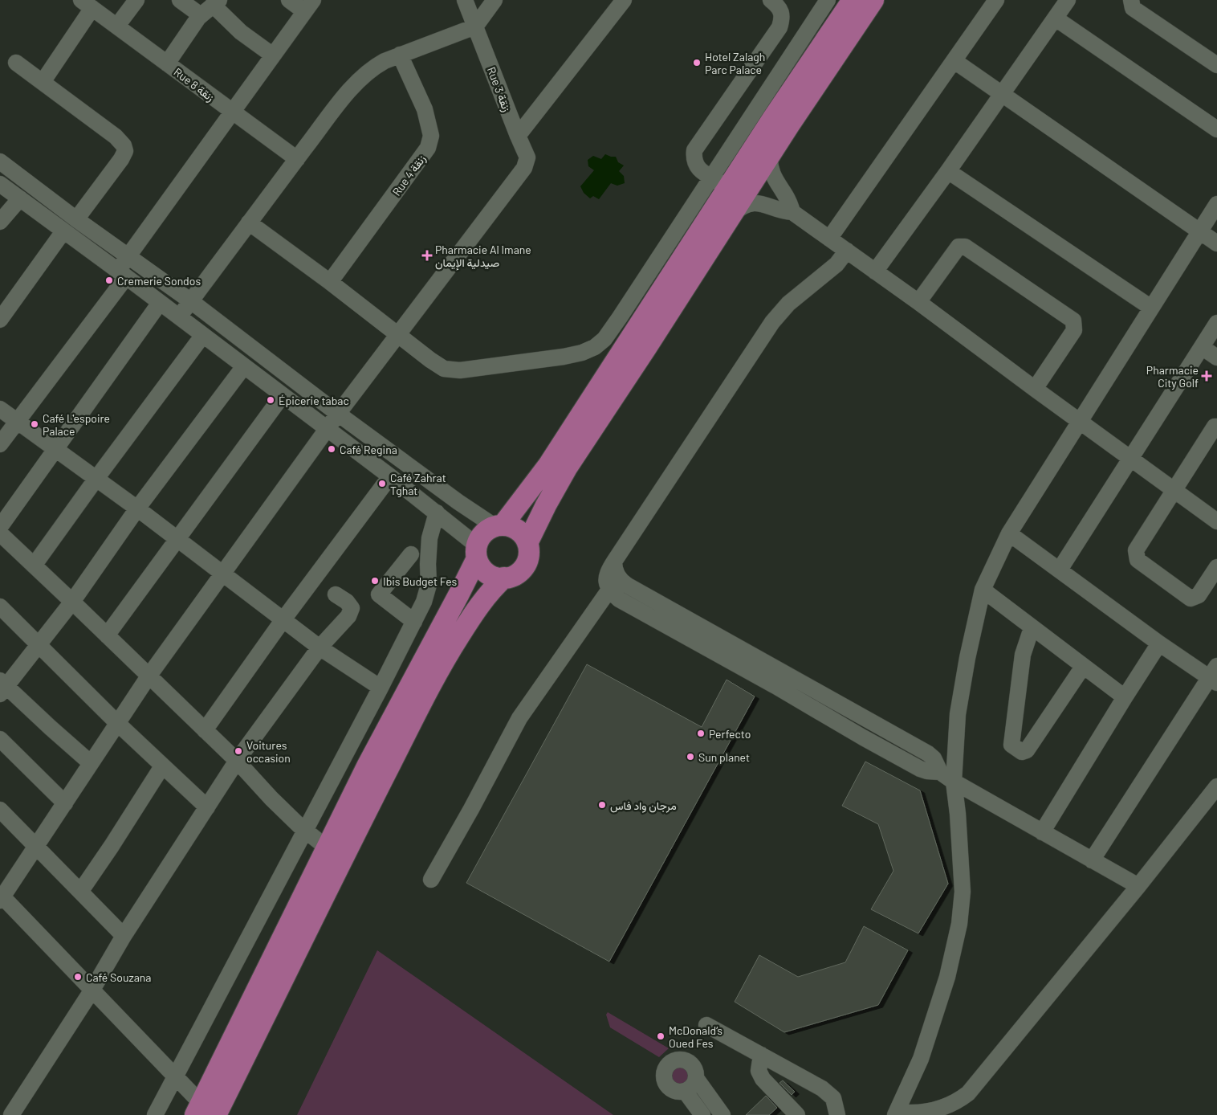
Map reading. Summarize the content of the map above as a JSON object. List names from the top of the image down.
{
  "streets": {
    "street": ["Rue 8 زنقة", "Rue 3 زنقة", "Rue 4 زنقة"]
  },
  "places": {
    "other": [
      "Hotel Zalagh Parc Palace",
      "Cremerie Sondos",
      "Épicerie tabac",
      "Café L'espoire Palace",
      "Café Regina",
      "Café Zahrat Tghat",
      "Ibis Budget Fes",
      "Perfecto",
      "Voitures occasion",
      "Sun planet",
      "مرجان واد فاس",
      "Café Souzana",
      "McDonald’s Oued Fes"
    ],
    "health": ["Pharmacie Al Imane صيدلية الإيمان", "Pharmacie City Golf"]
  }
}
